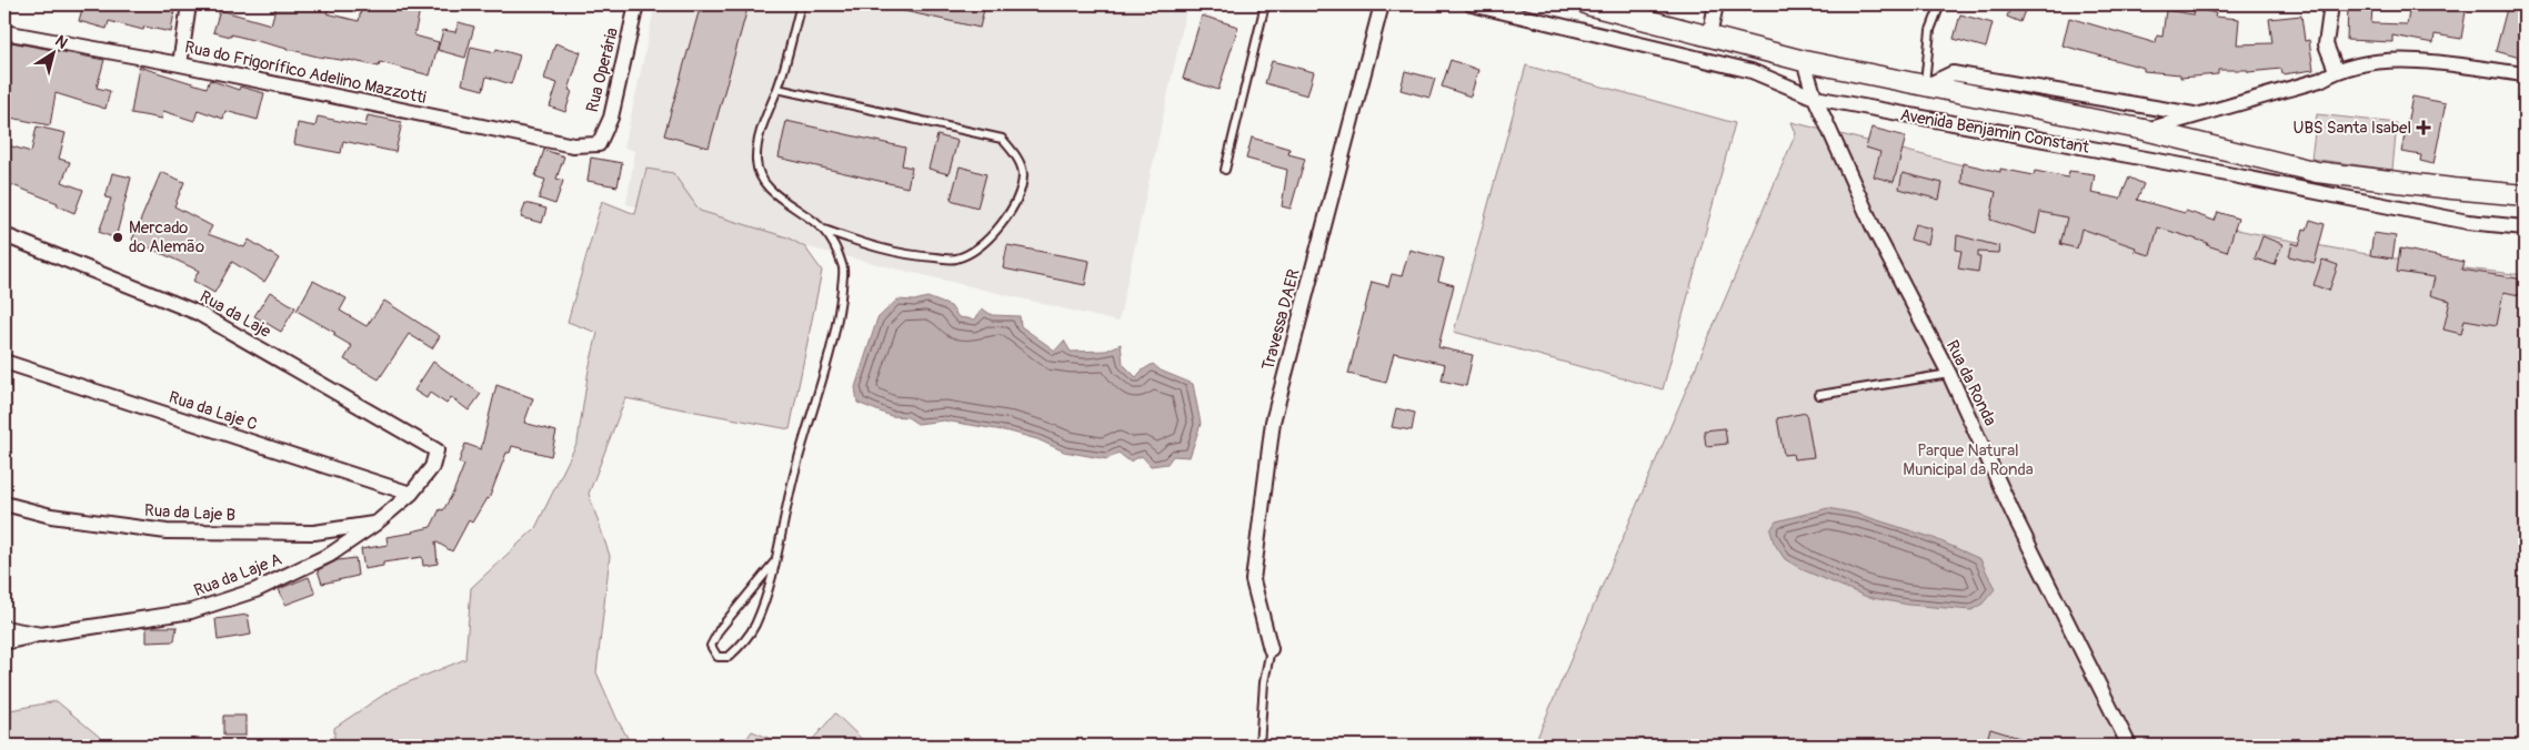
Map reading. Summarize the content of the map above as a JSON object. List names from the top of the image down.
{
  "streets": {
    "main road": ["Avenida Benjamin Constant"],
    "street": [
      "Rua Operária",
      "Rua do Frigorífico Adelino Mazzotti",
      "Rua da Laje",
      "Travessa DAER",
      "Rua da Ronda",
      "Rua da Laje C",
      "Rua da Laje B",
      "Rua da Laje A"
    ]
  },
  "crossings": [
    ["Rua Operária", "Rua do Frigorífico Adelino Mazzotti"],
    ["Avenida Benjamin Constant", "Rua da Ronda"],
    ["Rua da Laje", "Rua da Laje A"],
    ["Rua da Laje C", "Rua da Laje A"],
    ["Rua da Laje B", "Rua da Laje A"]
  ],
  "parks": ["Parque Natural Municipal da Ronda"],
  "places": {
    "health": ["UBS Santa Isabel"],
    "other": ["Mercado do Alemão"]
  },
  "north": "top right"
}
